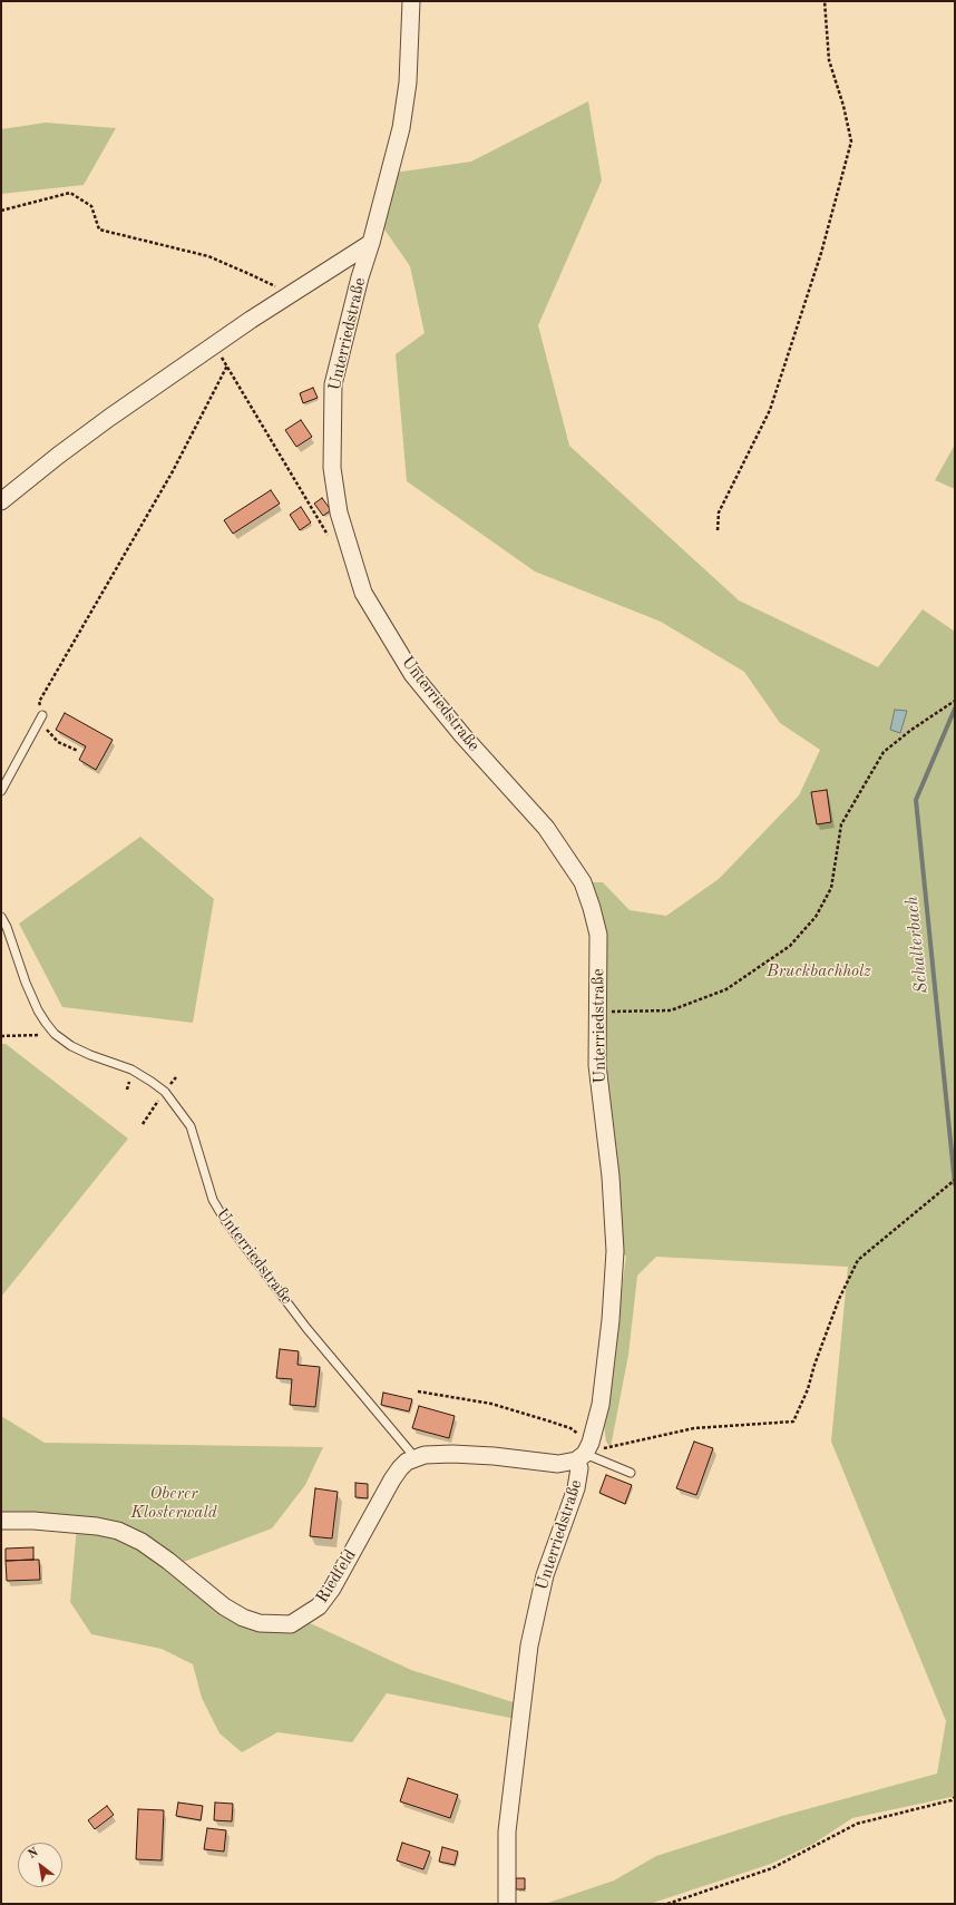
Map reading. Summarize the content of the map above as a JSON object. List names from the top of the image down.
{
  "streets": {
    "street": ["Unterriedstraße", "Riedfeld"]
  },
  "crossings": [
    ["Unterriedstraße", "Riedfeld"]
  ],
  "water": ["Schalterbach"],
  "parks": ["Bruckbachholz", "Oberer Klosterwald"],
  "north": "top left"
}
